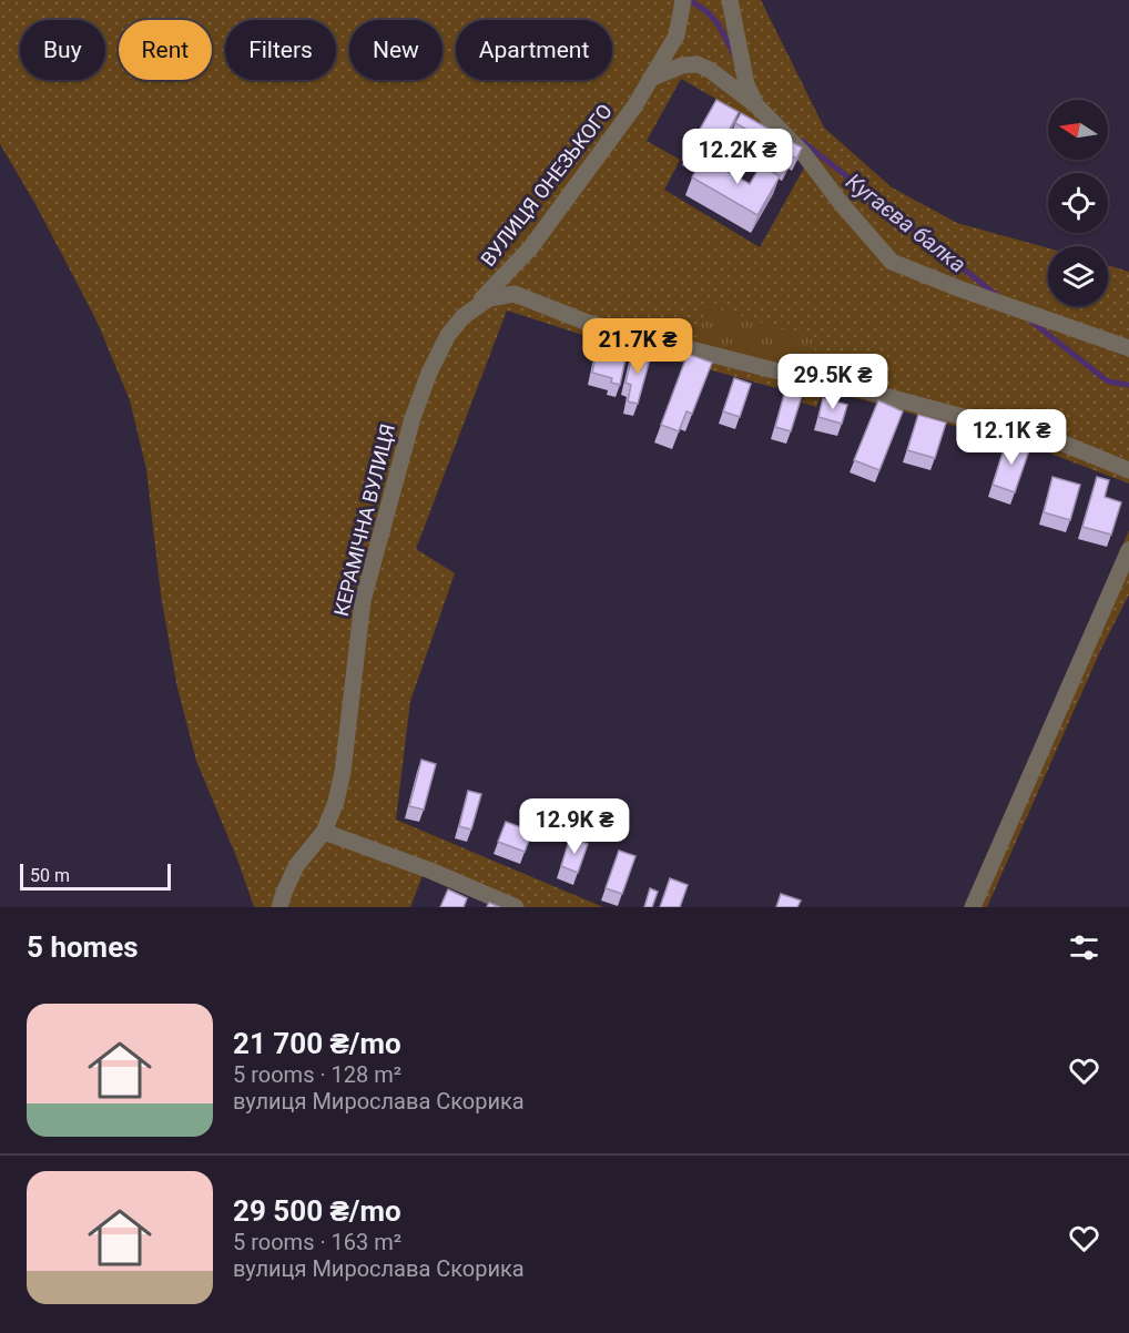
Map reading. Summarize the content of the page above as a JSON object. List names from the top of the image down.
{
  "streets": {
    "street": ["ВУЛИЦЯ ОНЕЗЬКОГО", "КЕРАМІЧНА ВУЛИЦЯ"]
  },
  "crossings": [
    ["ВУЛИЦЯ ОНЕЗЬКОГО", "КЕРАМІЧНА ВУЛИЦЯ"]
  ],
  "water": ["Кугаєва балка"],
  "scale_bar": "50 m",
  "north": "left",
  "page": {
    "chip": [
      "Buy",
      "Rent",
      "Filters",
      "New",
      "Apartment"
    ],
    "price": [
      "12.2K ₴",
      "21.7K ₴",
      "29.5K ₴",
      "12.1K ₴",
      "12.9K ₴"
    ],
    "scale": "50 m",
    "heading": "5 homes",
    "list": [
      {
        "name": "21 700 ₴/mo",
        "note": "5 rooms · 128 m² · вулиця Мирослава Скорика"
      },
      {
        "name": "29 500 ₴/mo",
        "note": "5 rooms · 163 m² · вулиця Мирослава Скорика"
      }
    ]
  }
}
